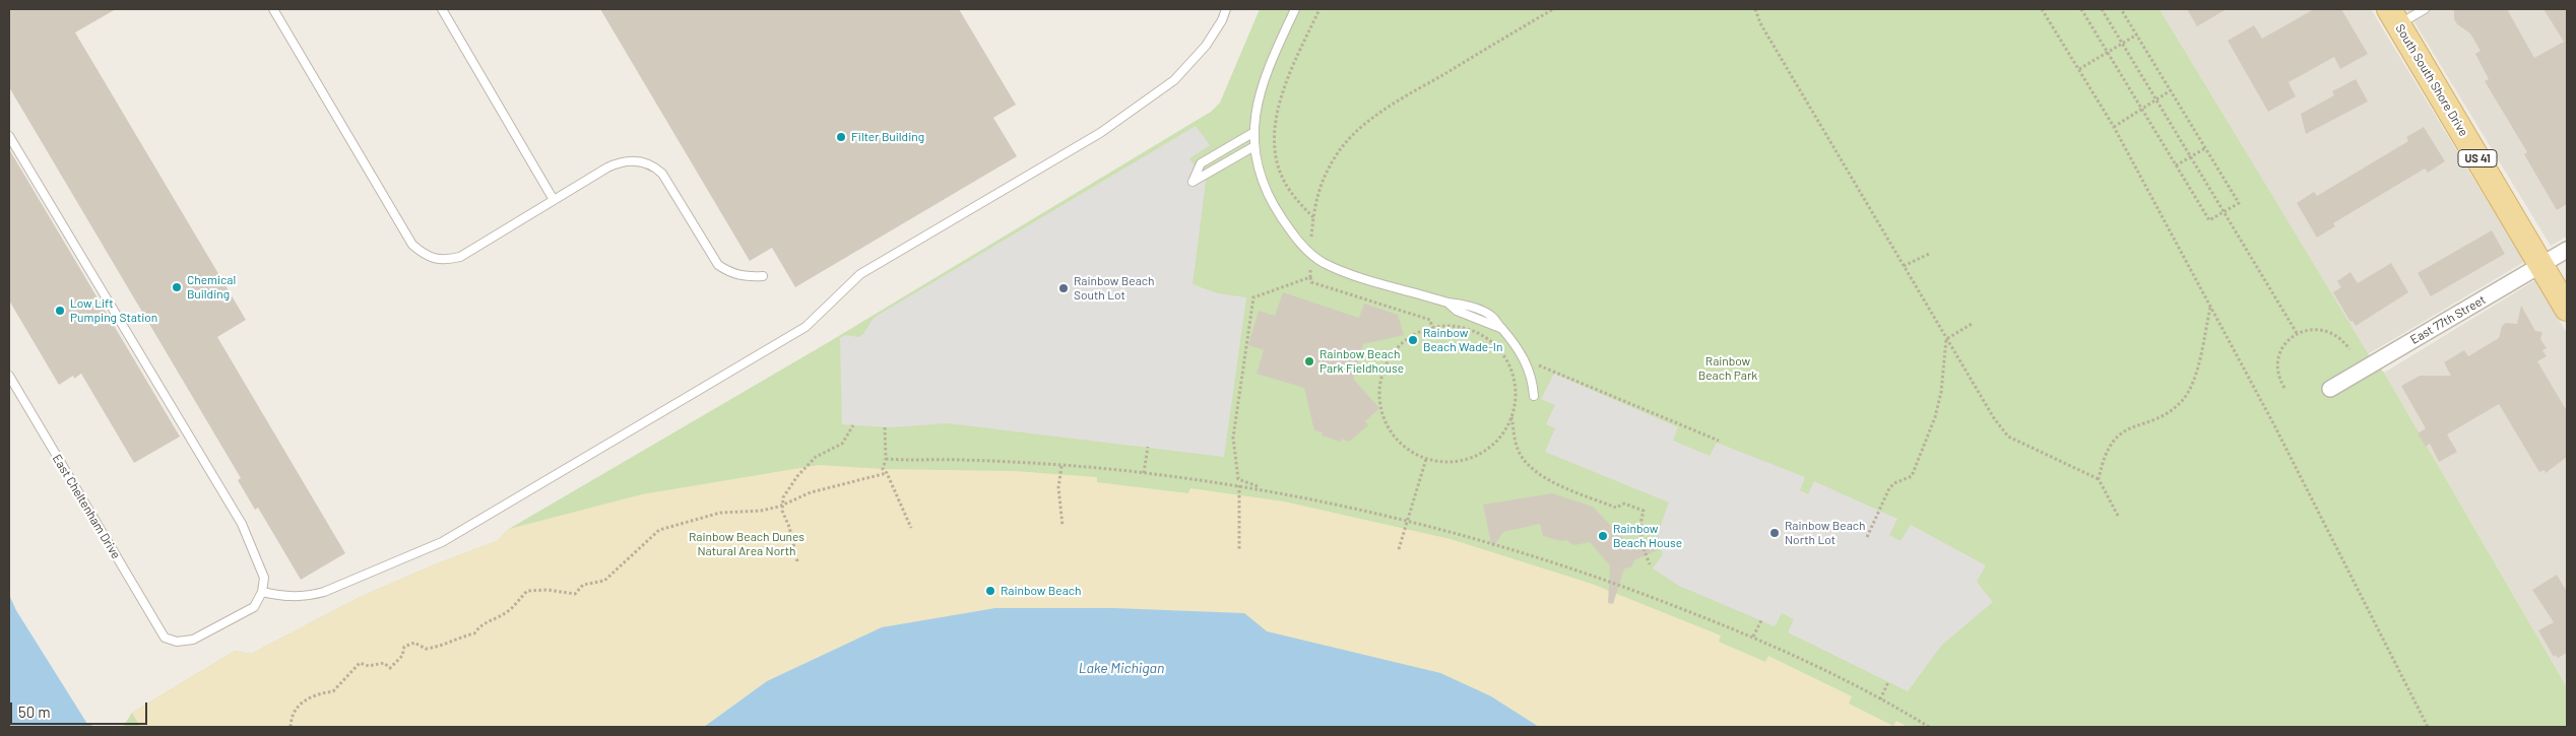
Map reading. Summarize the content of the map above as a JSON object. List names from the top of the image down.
{
  "streets": {
    "main road": ["South South Shore Drive", "US 41"],
    "street": ["East 77th Street"],
    "lane": ["East Cheltenham Drive"]
  },
  "crossings": [
    ["South South Shore Drive", "East 77th Street"]
  ],
  "water": ["Lake Michigan"],
  "parks": ["Rainbow Beach Park", "Rainbow Beach Dunes Natural Area North"],
  "places": [
    "Filter Building",
    "Chemical Building",
    "Rainbow Beach South Lot",
    "Low Lift Pumping Station",
    "Rainbow Beach Wade-In",
    "Rainbow Beach Park Fieldhouse",
    "Rainbow Beach North Lot",
    "Rainbow Beach House",
    "Rainbow Beach"
  ],
  "scale_bar": "50 m"
}
